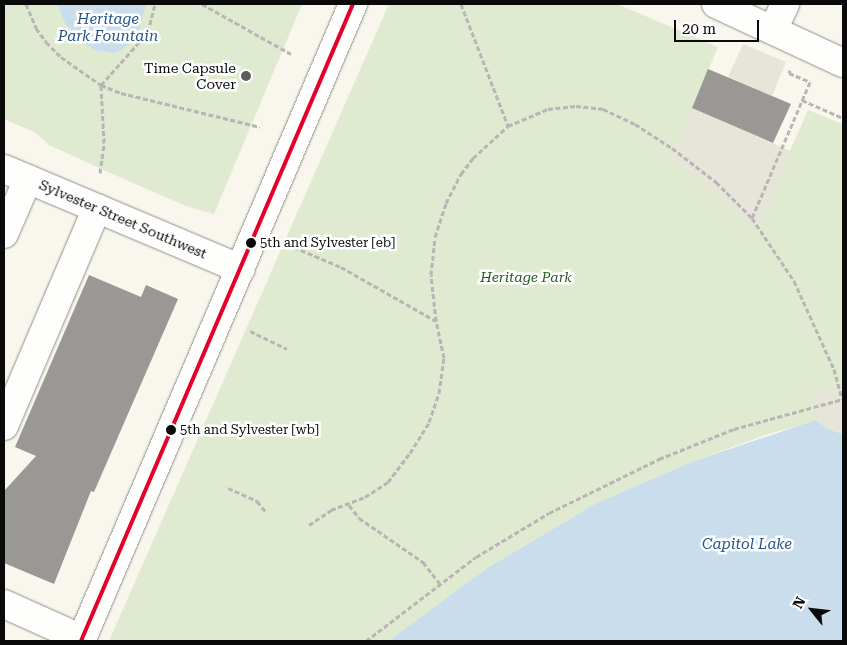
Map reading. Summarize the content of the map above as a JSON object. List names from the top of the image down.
{
  "streets": {
    "street": ["Sylvester Street Southwest"]
  },
  "water": ["Heritage Park Fountain", "Capitol Lake"],
  "parks": ["Heritage Park"],
  "places": ["Time Capsule Cover", "5th and Sylvester [eb]", "5th and Sylvester [wb]"],
  "scale_bar": "20 m",
  "north": "top left"
}
